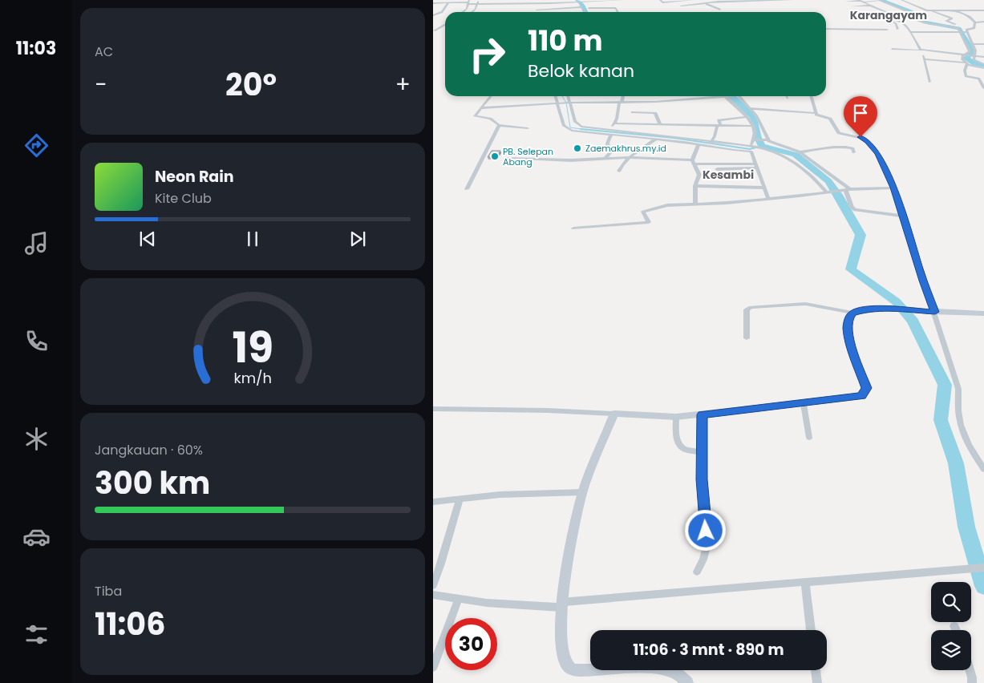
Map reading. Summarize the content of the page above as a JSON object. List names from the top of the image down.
{
  "districts": ["Karangayam", "Kesambi"],
  "places": ["Zaemakhrus.my.id", "PB. Selepan Abang"],
  "page": {
    "tabs": "11:03",
    "tile": [
      "AC",
      ["Jangkauan · 60%", "300 km"],
      ["Tiba", "11:06"]
    ],
    "turn": ["110 m", "Belok kanan"],
    "heat": ["−", "20°", "+"],
    "song": ["Neon Rain", "Kite Club"],
    "limit": "30",
    "trip": "11:06 · 3 mnt · 890 m",
    "gauge": ["19", "km/h"]
  }
}
